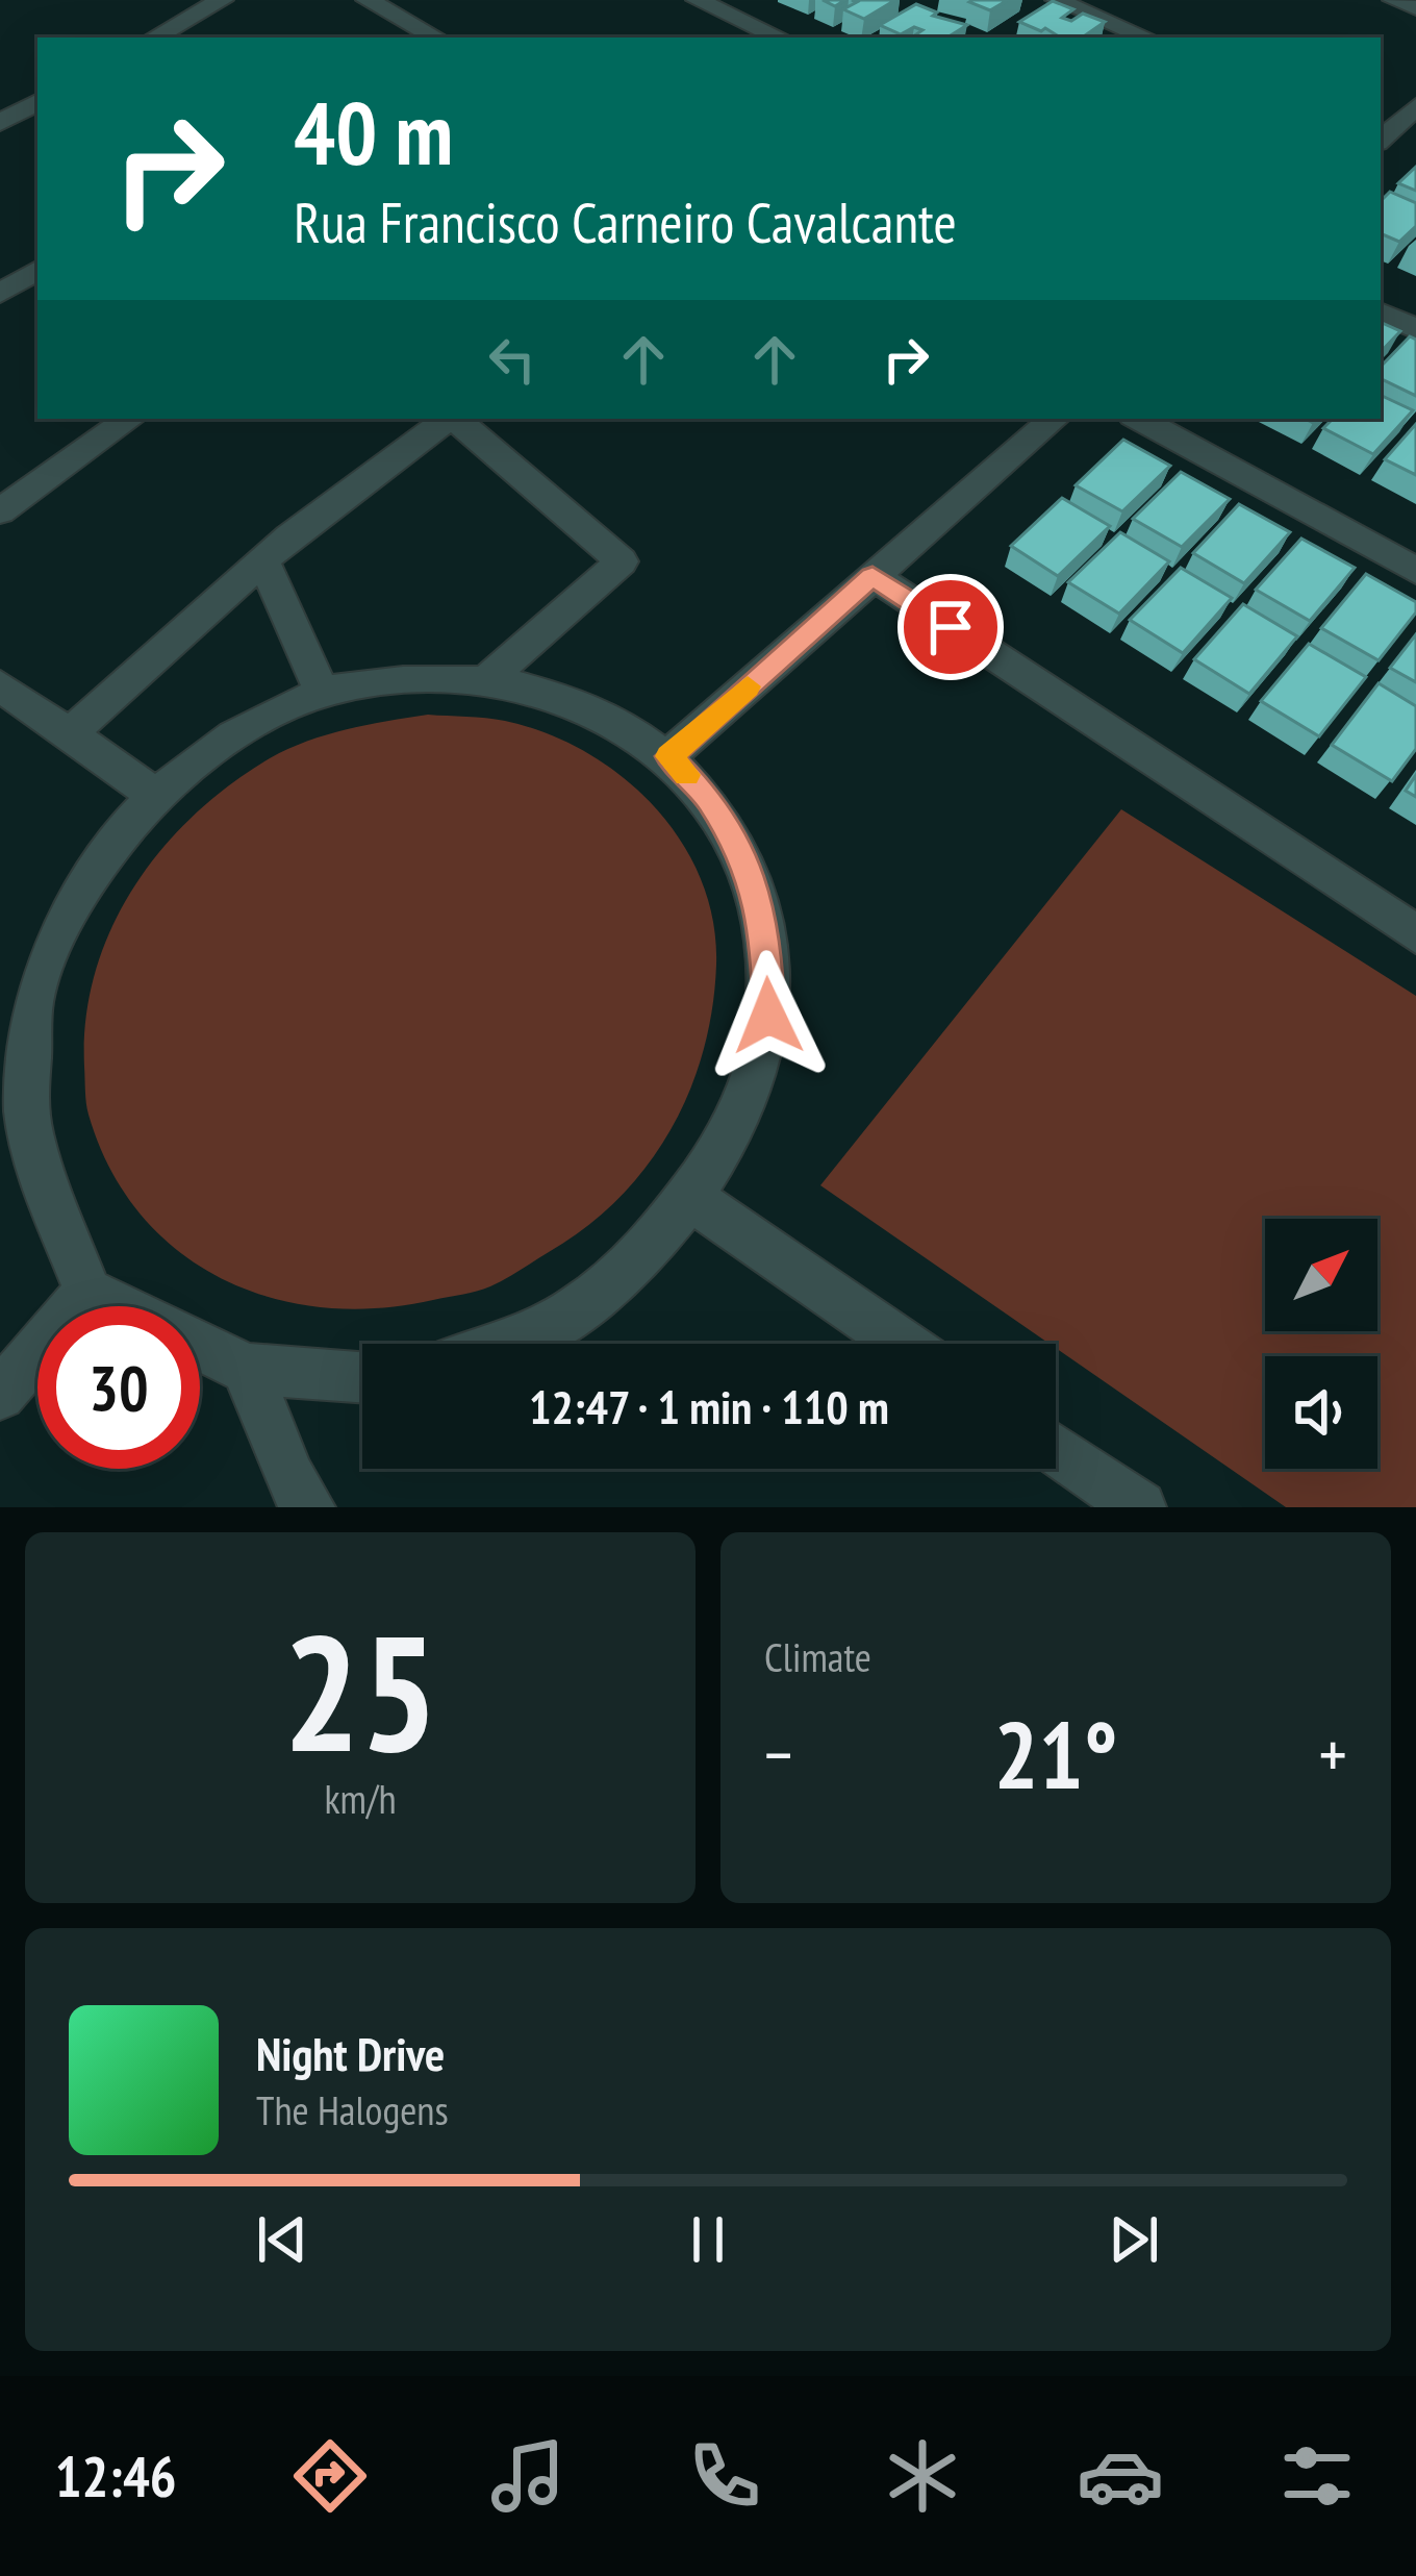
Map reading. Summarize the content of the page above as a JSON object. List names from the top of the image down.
{
  "north": "top right",
  "page": {
    "turn": ["40 m", "Rua Francisco Carneiro Cavalcante"],
    "limit": "30",
    "trip": "12:47 · 1 min · 110 m",
    "tile": [
      ["25", "km/h"],
      "Climate"
    ],
    "heat": ["−", "21°", "+"],
    "song": ["Night Drive", "The Halogens"],
    "tabs": "12:46"
  }
}
